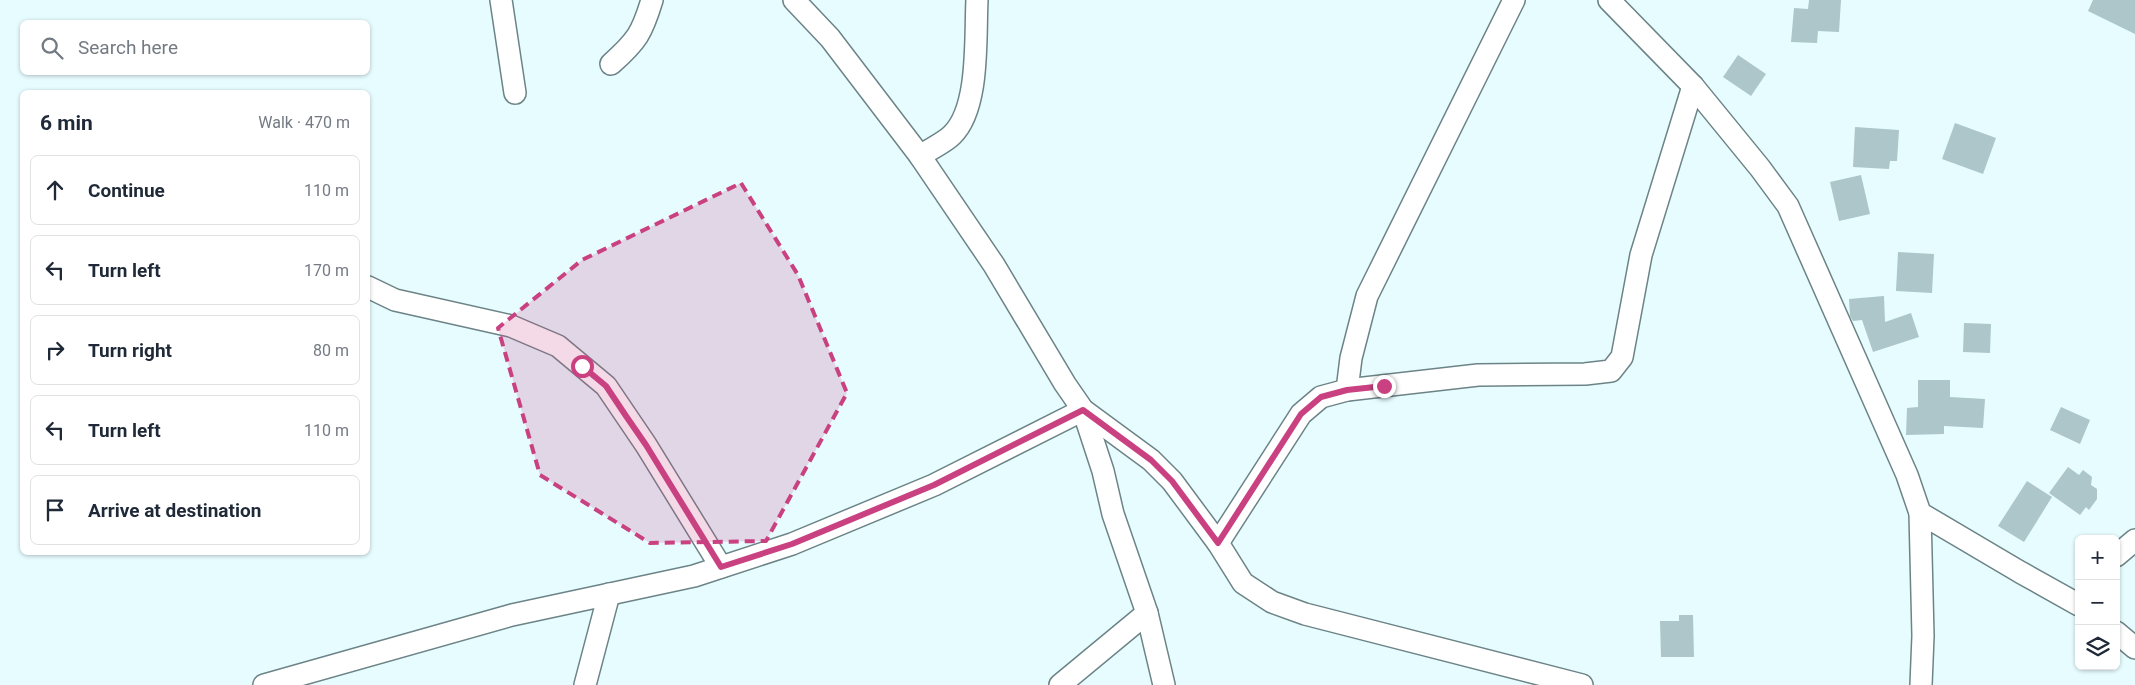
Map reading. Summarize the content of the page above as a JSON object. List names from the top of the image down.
{
  "page": {
    "search": "Search here",
    "heading": ["6 min", "Walk · 470 m"],
    "list": [
      ["Continue", "110 m"],
      ["Turn left", "170 m"],
      ["Turn right", "80 m"],
      ["Turn left", "110 m"],
      "Arrive at destination"
    ],
    "map_buttons": ["+", "−"]
  }
}
